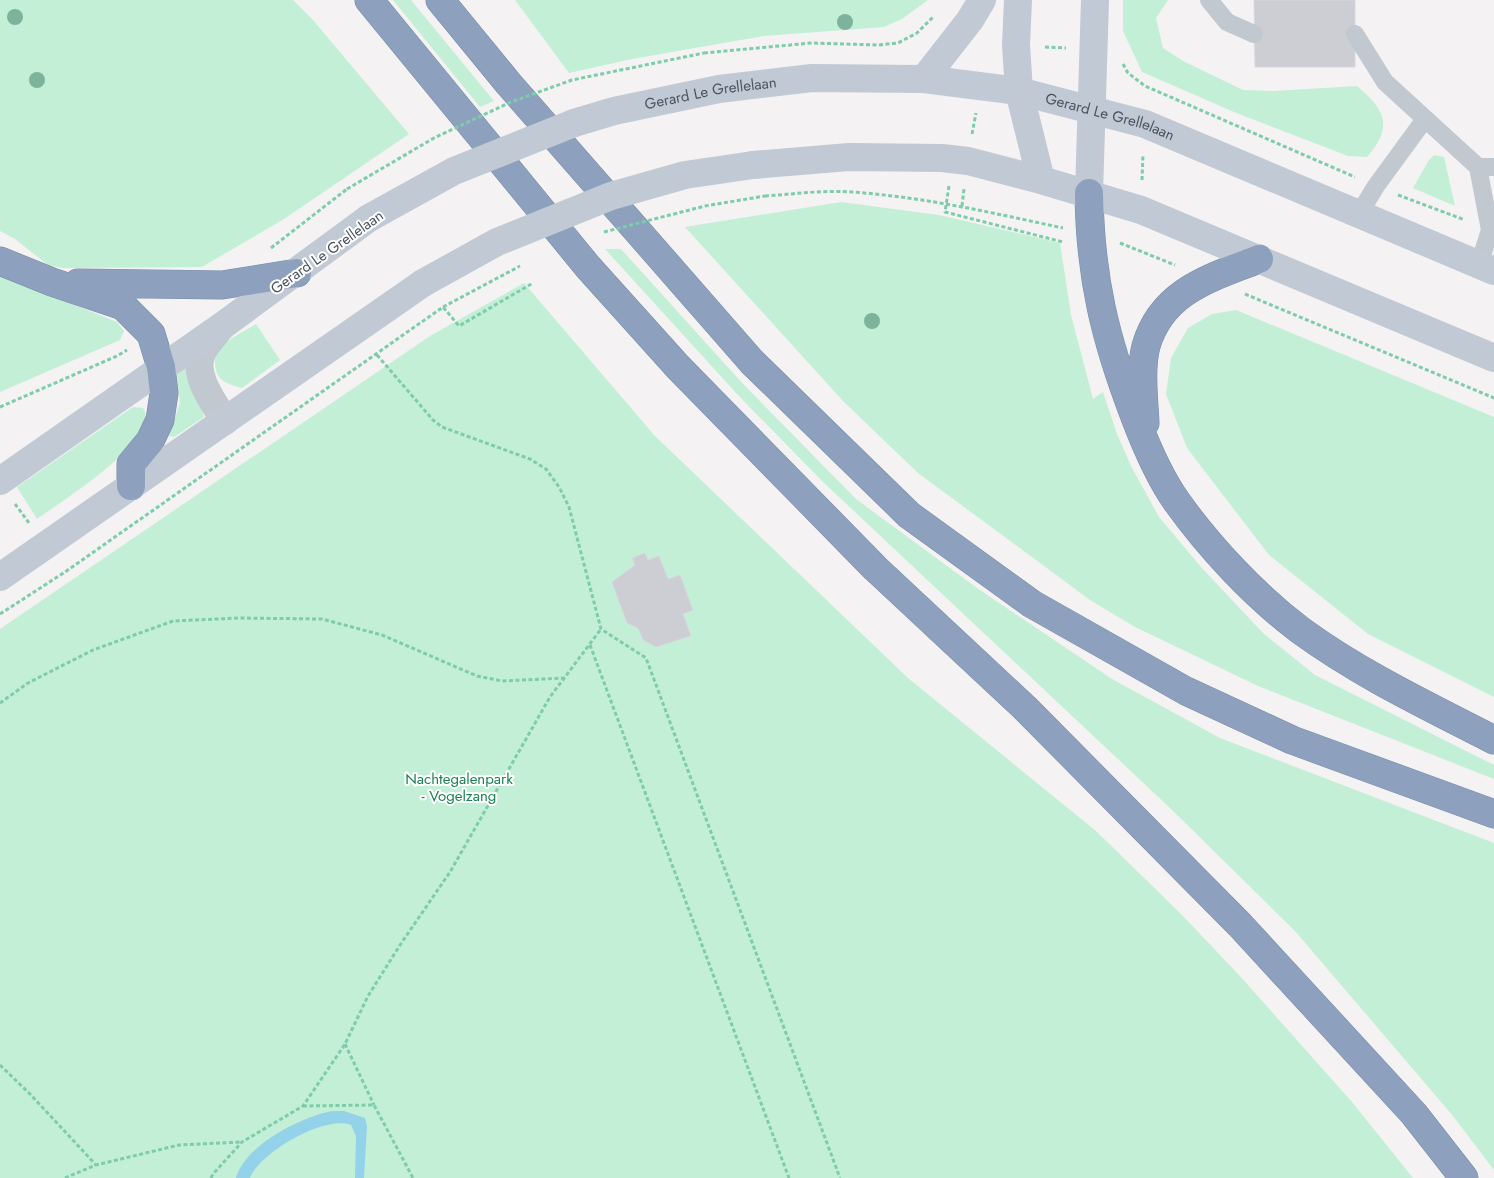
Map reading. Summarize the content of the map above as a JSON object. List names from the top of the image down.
{
  "streets": {
    "street": ["Gerard Le Grellelaan"]
  },
  "parks": ["Nachtegalenpark - Vogelzang"]
}
